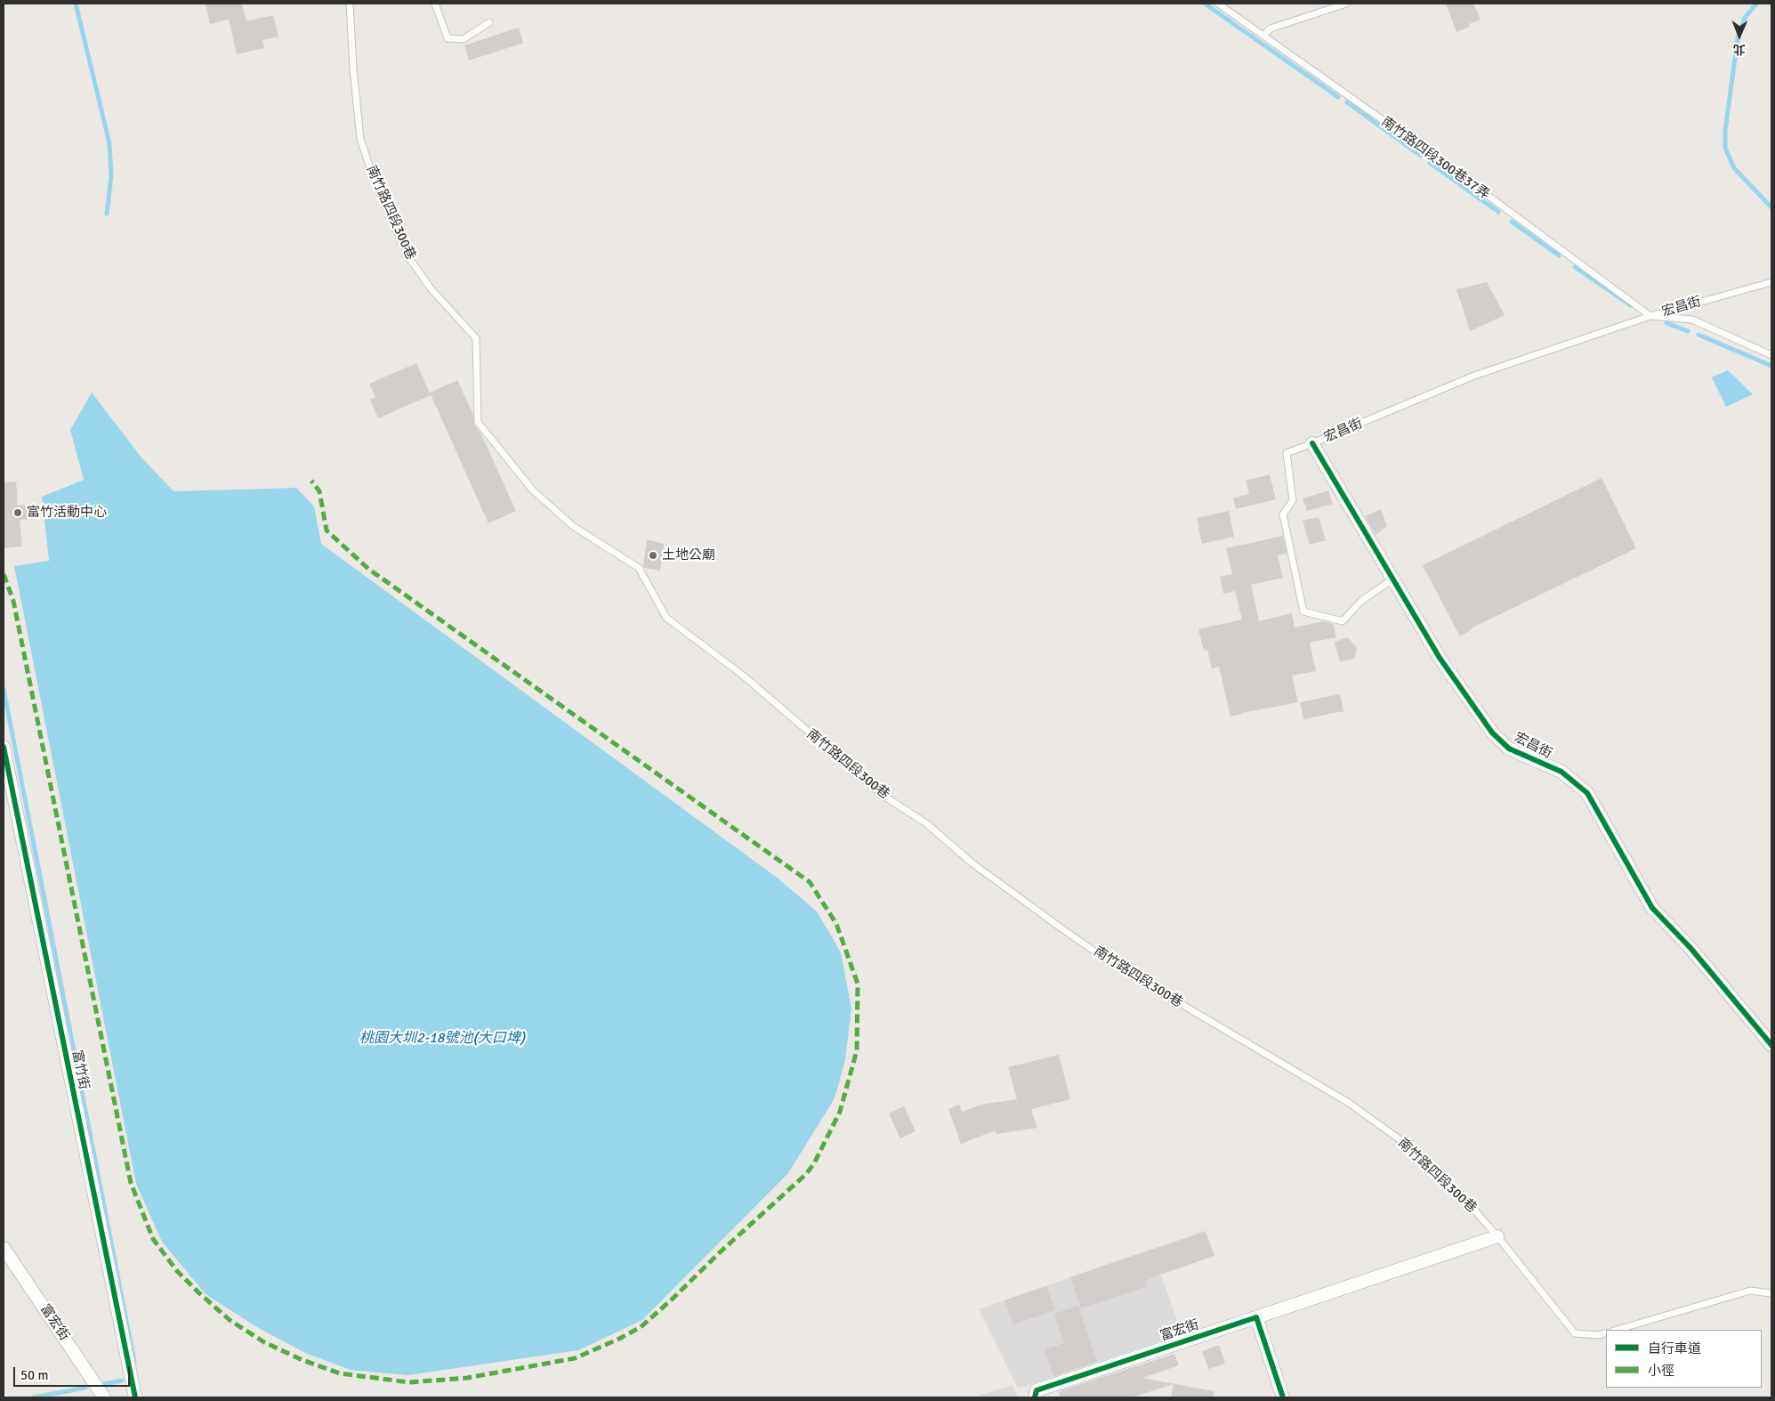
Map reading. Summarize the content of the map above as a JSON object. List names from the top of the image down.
{
  "streets": {
    "street": ["宏昌街", "富竹街", "富宏街"],
    "lane": ["南竹路四段300巷37弄", "南竹路四段300巷"]
  },
  "crossings": [
    ["南竹路四段300巷37弄", "宏昌街"]
  ],
  "water": ["桃園大圳2-18號池(大口埤)"],
  "places": ["富竹活動中心", "土地公廟"],
  "legend": ["自行車道", "小徑"],
  "scale_bar": "50 m",
  "north": "bottom"
}
